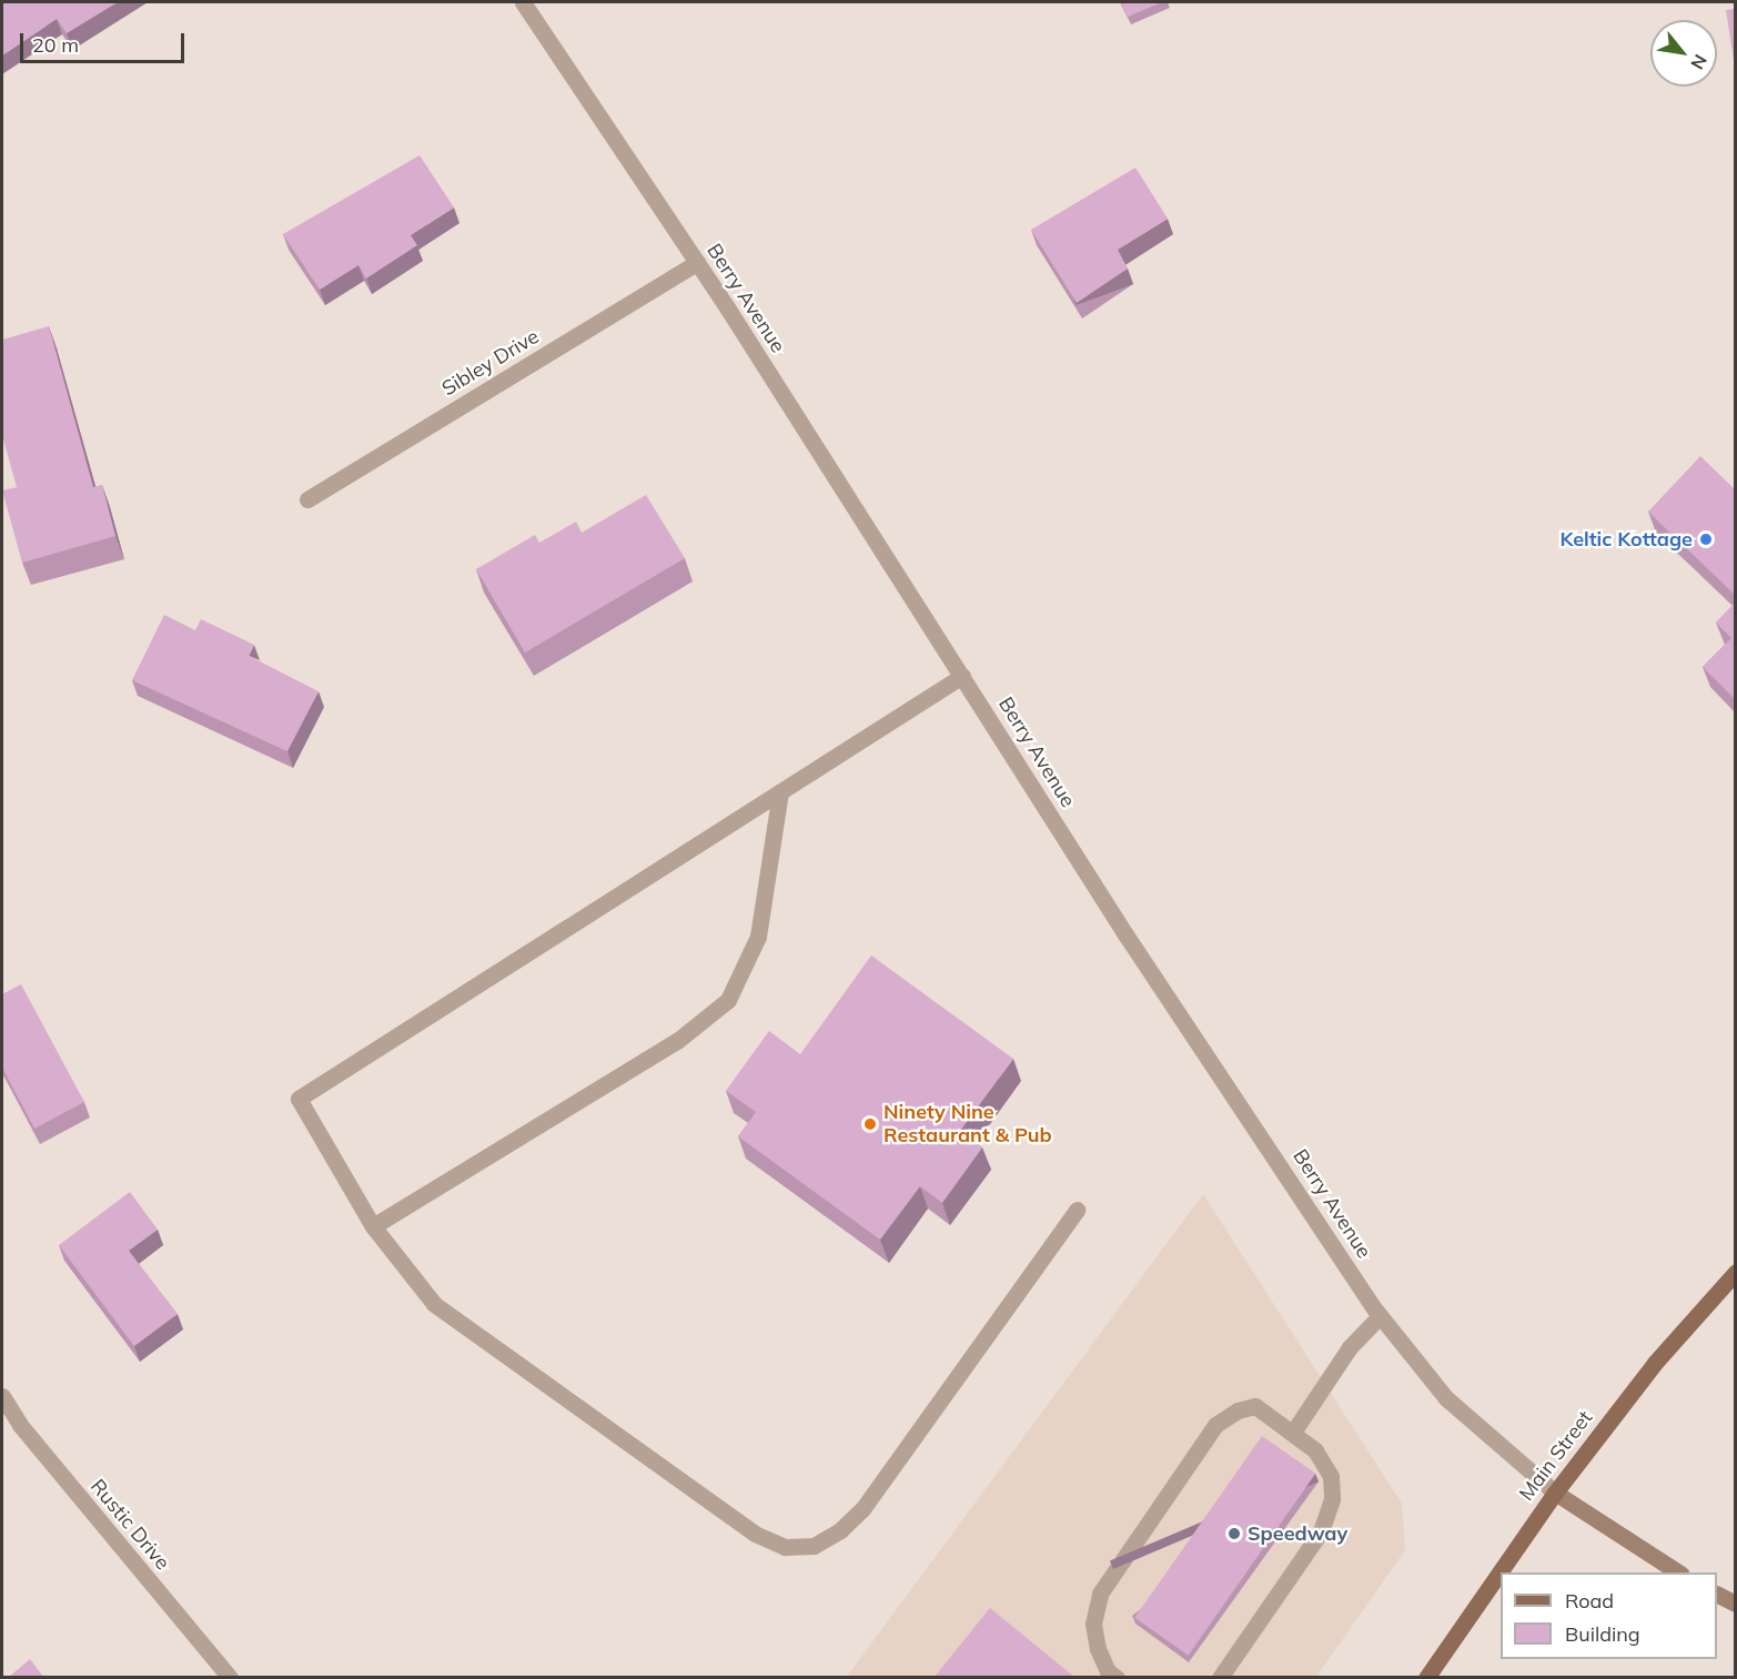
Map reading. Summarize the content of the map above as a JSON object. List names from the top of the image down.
{
  "streets": {
    "main road": ["Main Street"],
    "street": ["Berry Avenue", "Sibley Drive", "Rustic Drive"]
  },
  "crossings": [
    ["Berry Avenue", "Sibley Drive"],
    ["Berry Avenue", "Main Street"]
  ],
  "places": ["Keltic Kottage", "Ninety Nine Restaurant & Pub", "Speedway"],
  "legend": ["Road", "Building"],
  "scale_bar": "20 m",
  "north": "bottom right"
}
